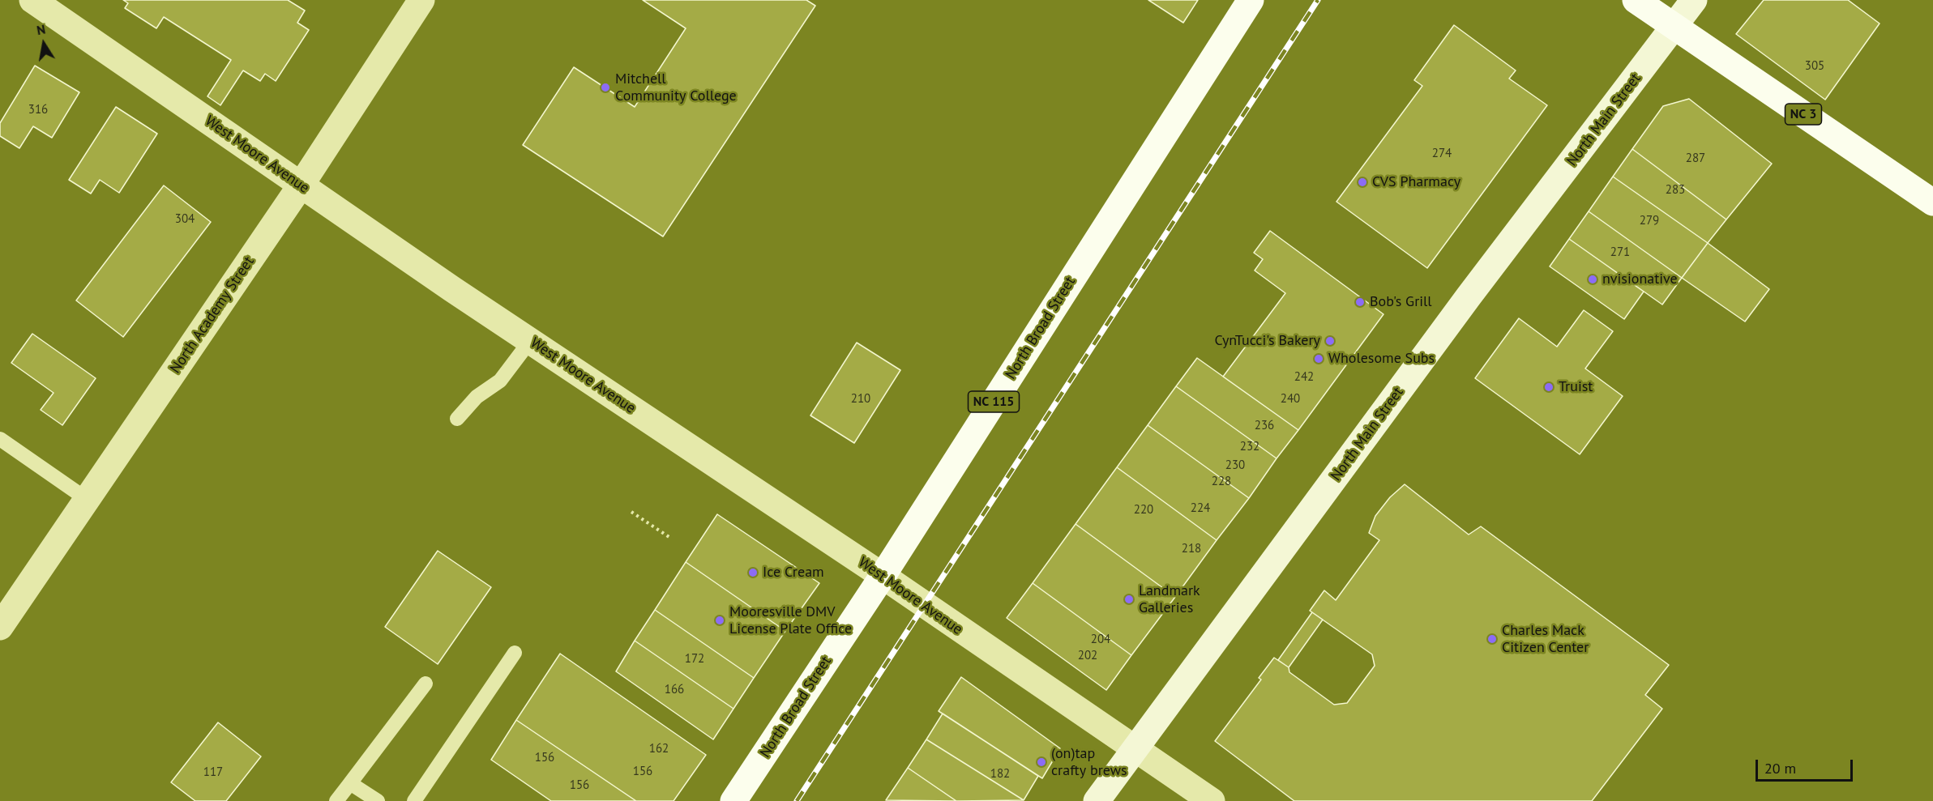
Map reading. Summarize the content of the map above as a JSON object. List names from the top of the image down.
{
  "streets": {
    "main road": [
      "NC 3",
      "North Main Street",
      "North Broad Street",
      "NC 115"
    ],
    "street": ["West Moore Avenue", "North Academy Street"]
  },
  "crossings": [
    ["NC 3", "North Main Street"],
    ["North Main Street", "West Moore Avenue"],
    ["West Moore Avenue", "North Academy Street"],
    ["West Moore Avenue", "North Broad Street"]
  ],
  "places": [
    "Mitchell Community College",
    "CVS Pharmacy",
    "nvisionative",
    "Bob's Grill",
    "CynTucci's Bakery",
    "Wholesome Subs",
    "Truist",
    "Ice Cream",
    "Landmark Galleries",
    "Mooresville DMV License Plate Office",
    "Charles Mack Citizen Center",
    "(on)tap crafty brews"
  ],
  "house_numbers": [
    "305",
    "316",
    "274",
    "287",
    "283",
    "304",
    "279",
    "271",
    "242",
    "210",
    "240",
    "236",
    "232",
    "230",
    "228",
    "224",
    "220",
    "218",
    "204",
    "202",
    "172",
    "166",
    "162",
    "156",
    "156",
    "117",
    "182",
    "156"
  ],
  "scale_bar": "20 m",
  "north": "top"
}
